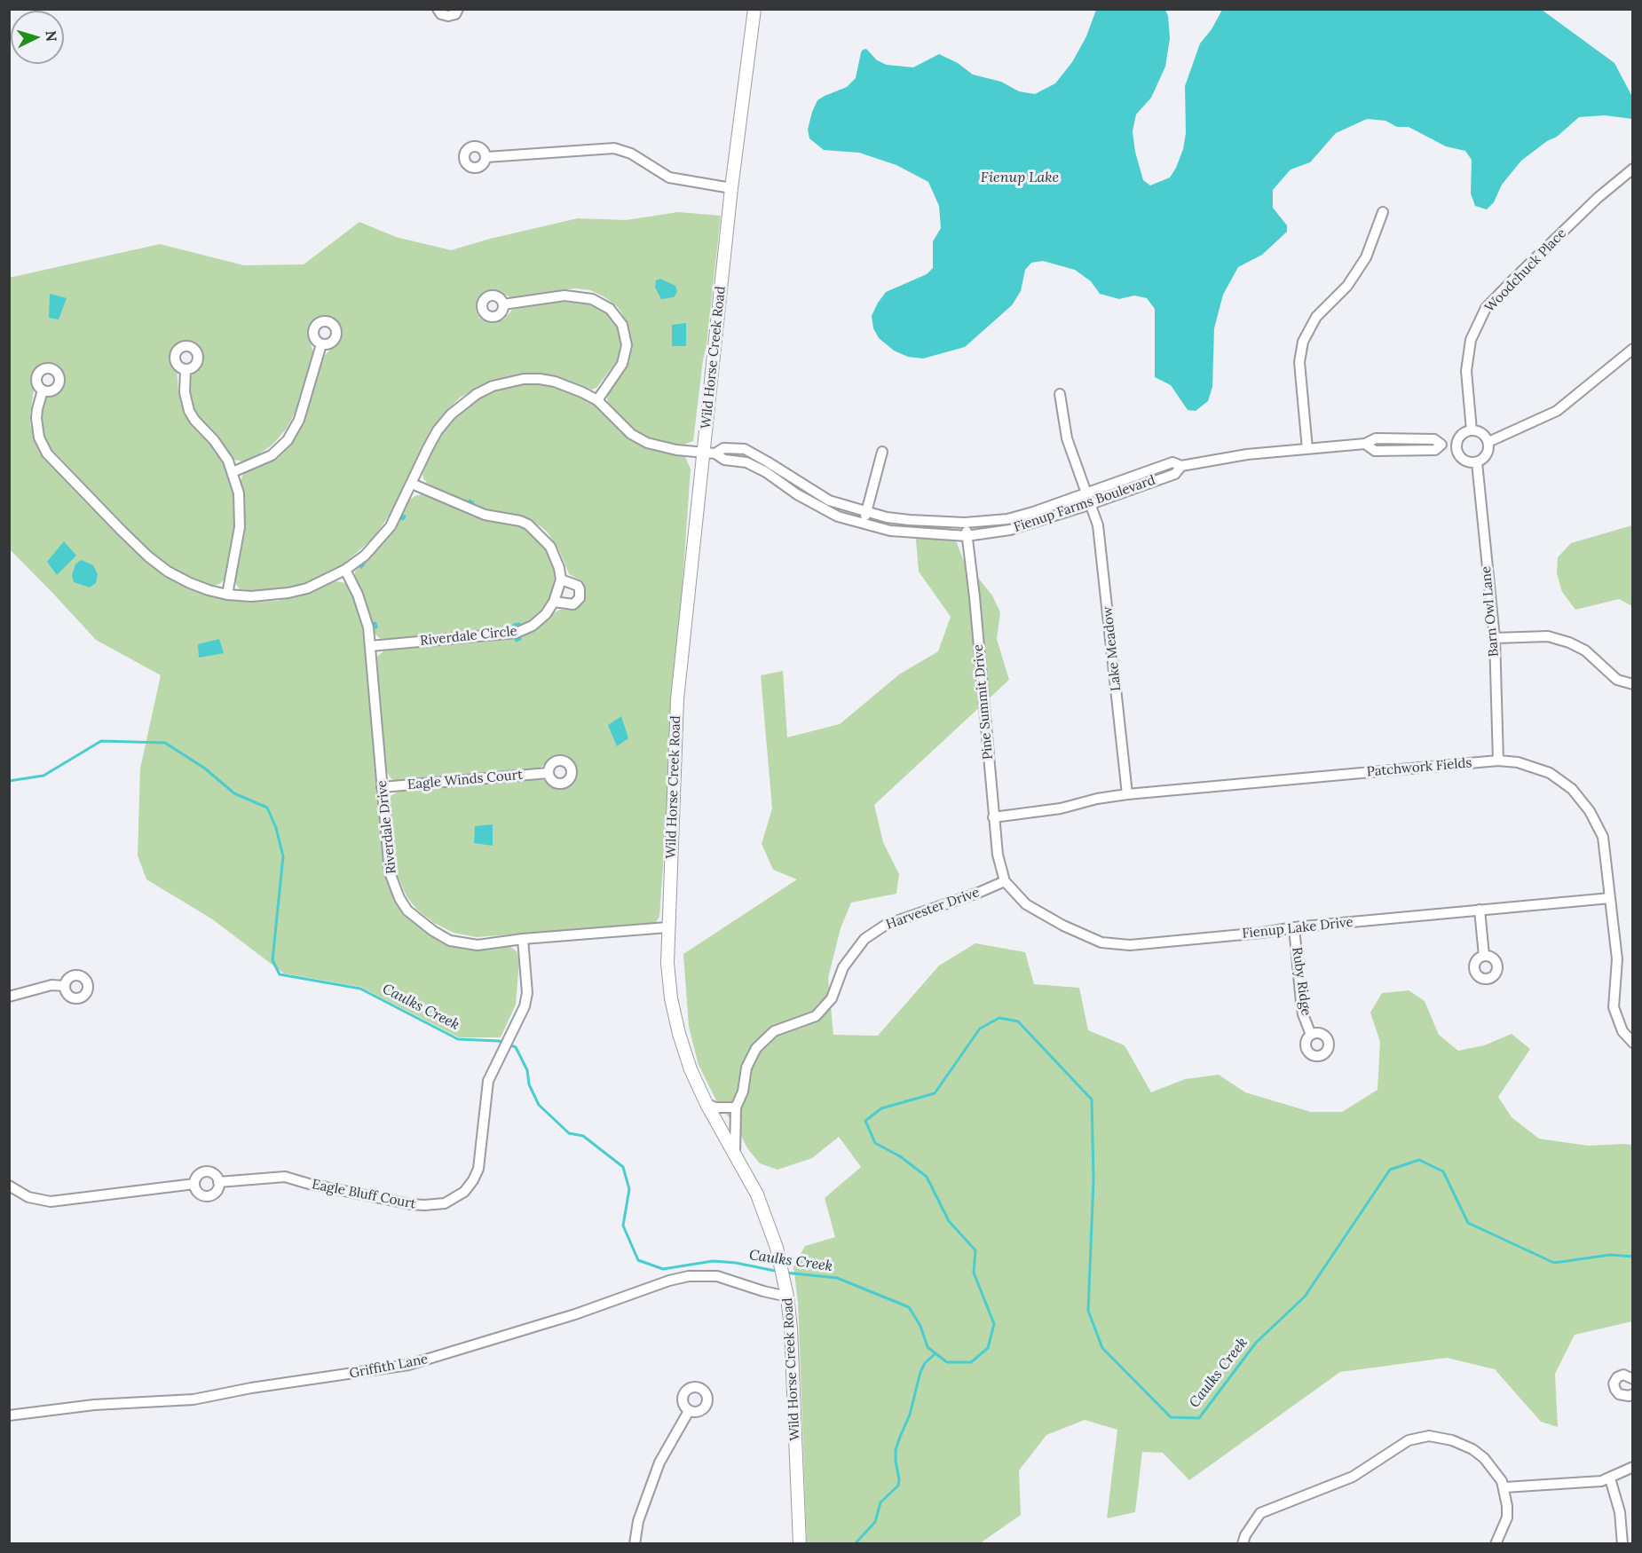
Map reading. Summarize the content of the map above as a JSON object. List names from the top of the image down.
{
  "streets": {
    "main road": ["Wild Horse Creek Road"],
    "street": [
      "Woodchuck Place",
      "Fienup Farms Boulevard",
      "Barn Owl Lane",
      "Riverdale Circle",
      "Lake Meadow",
      "Pine Summit Drive",
      "Patchwork Fields",
      "Eagle Winds Court",
      "Riverdale Drive",
      "Harvester Drive",
      "Fienup Lake Drive",
      "Ruby Ridge",
      "Eagle Bluff Court",
      "Griffith Lane"
    ]
  },
  "crossings": [
    ["Woodchuck Place", "Fienup Farms Boulevard"],
    ["Woodchuck Place", "Barn Owl Lane"],
    ["Wild Horse Creek Road", "Fienup Farms Boulevard"],
    ["Wild Horse Creek Road", "Riverdale Drive"],
    ["Wild Horse Creek Road", "Harvester Drive"],
    ["Wild Horse Creek Road", "Griffith Lane"],
    ["Fienup Farms Boulevard", "Barn Owl Lane"],
    ["Fienup Farms Boulevard", "Lake Meadow"],
    ["Fienup Farms Boulevard", "Pine Summit Drive"],
    ["Barn Owl Lane", "Patchwork Fields"],
    ["Riverdale Circle", "Riverdale Drive"],
    ["Lake Meadow", "Patchwork Fields"],
    ["Pine Summit Drive", "Patchwork Fields"],
    ["Pine Summit Drive", "Harvester Drive"],
    ["Pine Summit Drive", "Fienup Lake Drive"],
    ["Patchwork Fields", "Fienup Lake Drive"],
    ["Eagle Winds Court", "Riverdale Drive"],
    ["Riverdale Drive", "Eagle Bluff Court"],
    ["Harvester Drive", "Fienup Lake Drive"],
    ["Fienup Lake Drive", "Ruby Ridge"]
  ],
  "water": ["Fienup Lake", "Caulks Creek"],
  "north": "right"
}
